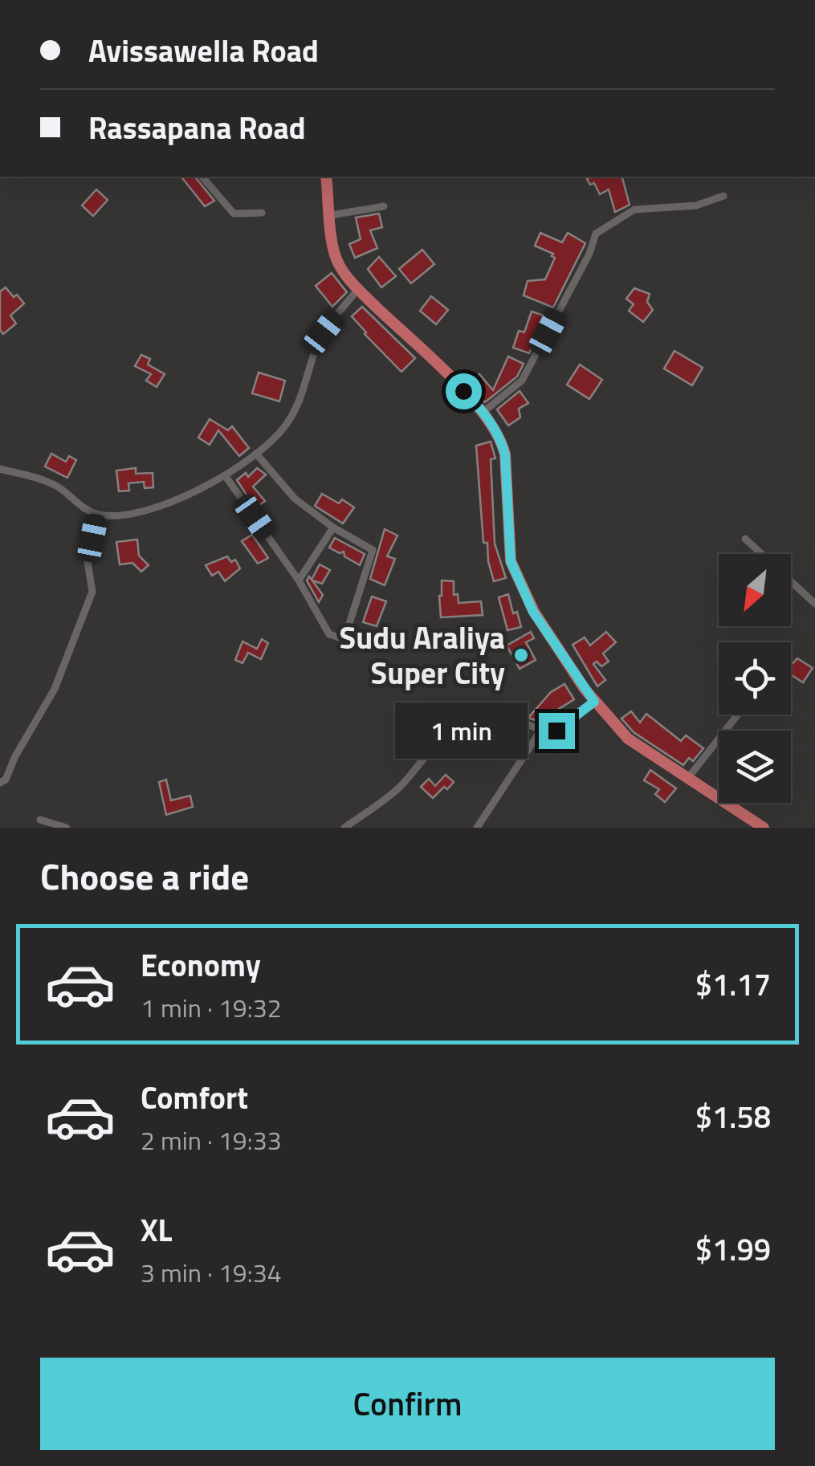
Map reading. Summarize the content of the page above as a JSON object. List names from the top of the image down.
{
  "places": ["Sudu Araliya Super City"],
  "north": "bottom left",
  "page": {
    "banner": ["Avissawella Road", "Rassapana Road"],
    "bubble": "1 min",
    "heading": "Choose a ride",
    "list": [
      {
        "name": "Economy",
        "note": "1 min · 19:32",
        "value": "$1.17"
      },
      {
        "name": "Comfort",
        "note": "2 min · 19:33",
        "value": "$1.58"
      },
      {
        "name": "XL",
        "note": "3 min · 19:34",
        "value": "$1.99"
      }
    ],
    "buttons": "Confirm"
  }
}
